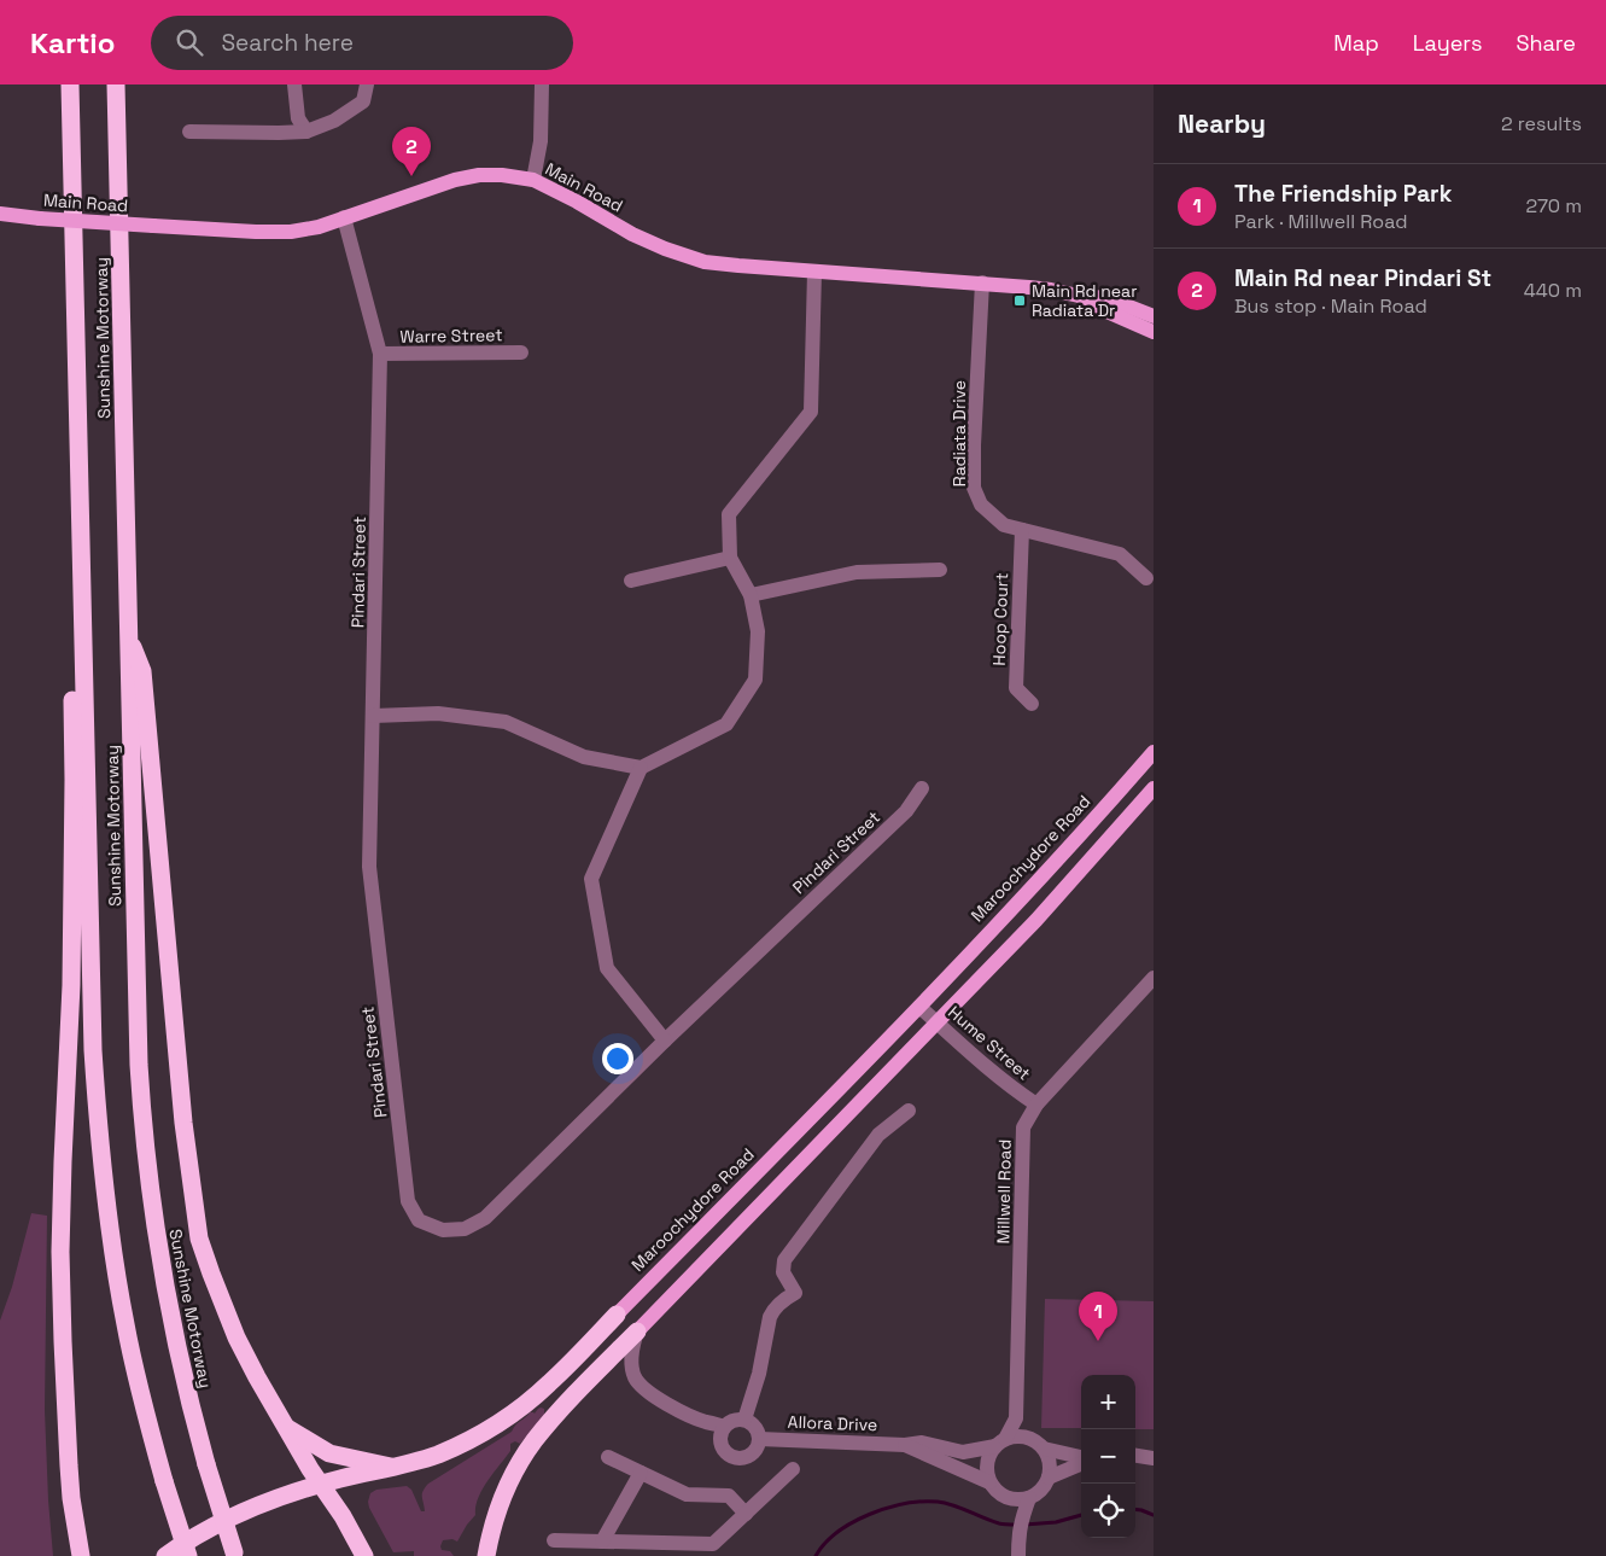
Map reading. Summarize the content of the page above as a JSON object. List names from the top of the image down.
{
  "streets": {
    "highway": ["Sunshine Motorway", "Maroochydore Road"],
    "main road": ["Main Road"],
    "street": [
      "Warre Street",
      "Radiata Drive",
      "Pindari Street",
      "Hoop Court",
      "Hume Street",
      "Millwell Road",
      "Allora Drive"
    ]
  },
  "crossings": [
    ["Main Road", "Radiata Drive"],
    ["Main Road", "Pindari Street"],
    ["Warre Street", "Pindari Street"],
    ["Radiata Drive", "Hoop Court"],
    ["Maroochydore Road", "Hume Street"],
    ["Hume Street", "Millwell Road"],
    ["Millwell Road", "Allora Drive"]
  ],
  "places": {
    "transit": ["Main Rd near Radiata Dr"]
  },
  "page": {
    "header": "Kartio",
    "search": "Search here",
    "nav": ["Map", "Layers", "Share"],
    "heading": ["Nearby", "2 results"],
    "pins": ["2", "1"],
    "list": [
      {
        "mark": "1",
        "name": "The Friendship Park",
        "note": "Park · Millwell Road",
        "value": "270 m"
      },
      {
        "mark": "2",
        "name": "Main Rd near Pindari St",
        "note": "Bus stop · Main Road",
        "value": "440 m"
      }
    ],
    "map_buttons": ["+", "−"]
  }
}
